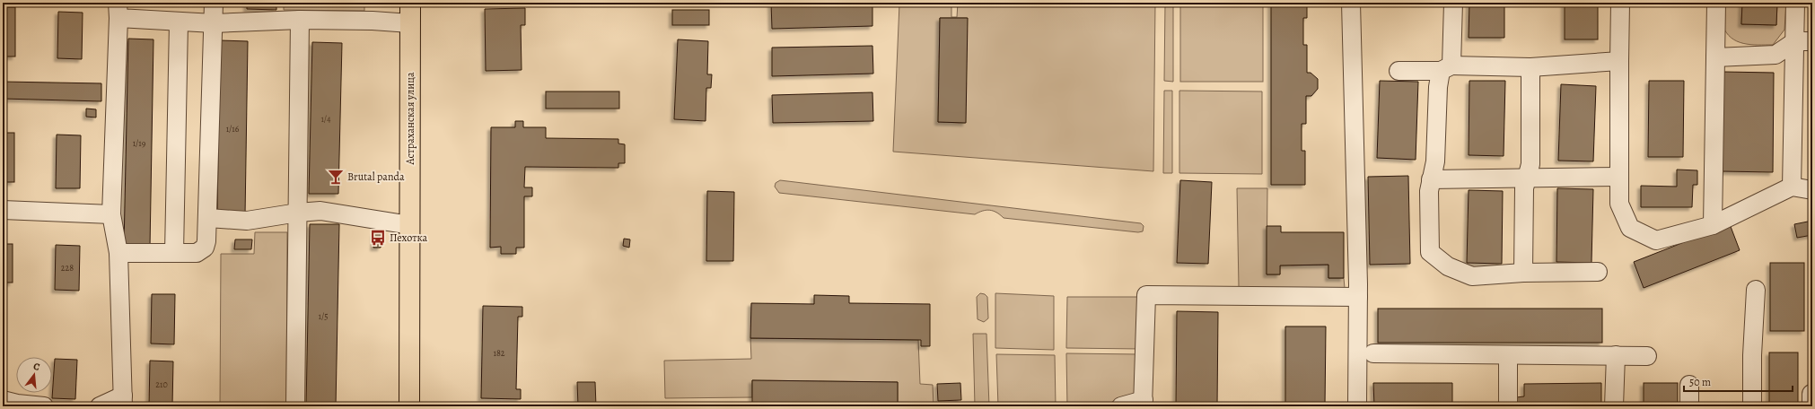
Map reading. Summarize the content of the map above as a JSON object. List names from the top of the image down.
{
  "streets": {
    "main road": ["Астраханская улица"]
  },
  "places": {
    "bar": ["Brutal panda"],
    "bus stop": ["Пехотка"]
  },
  "house_numbers": [
    "1/4",
    "1/16",
    "1/19",
    "228",
    "1/5",
    "182",
    "210"
  ],
  "scale_bar": "50 m",
  "north": "top"
}
